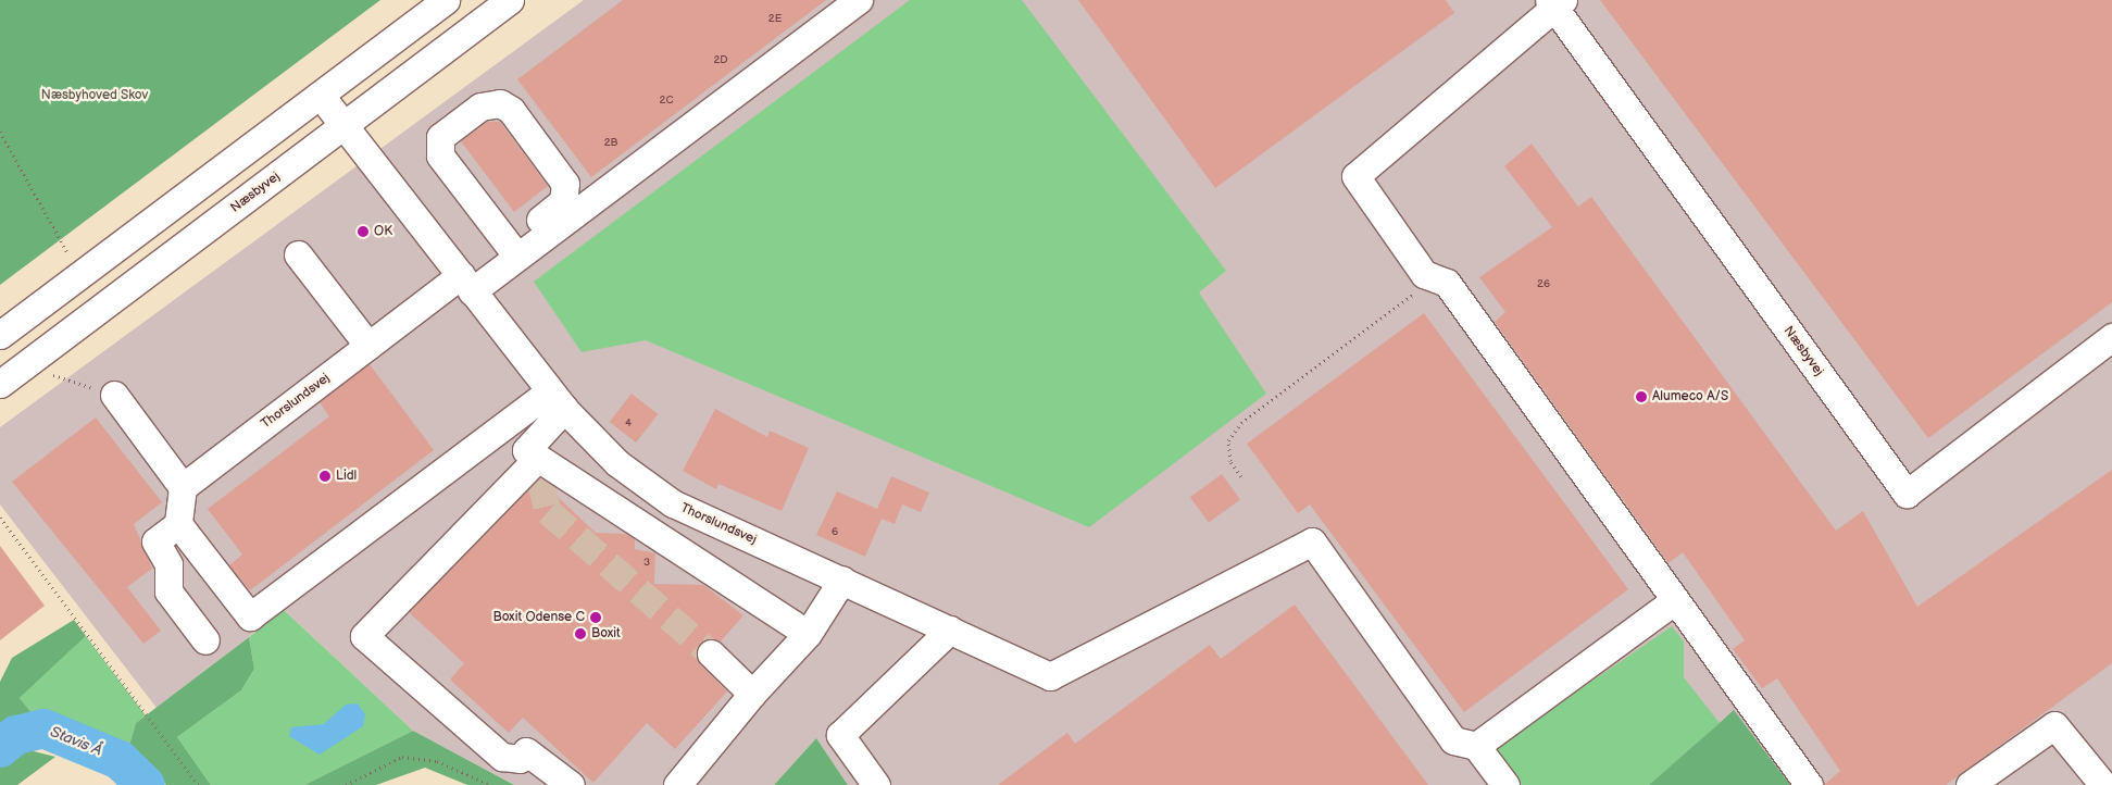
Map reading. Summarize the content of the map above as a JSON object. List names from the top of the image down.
{
  "streets": {
    "street": ["Næsbyvej", "Thorslundsvej"]
  },
  "crossings": [
    ["Næsbyvej", "Thorslundsvej"]
  ],
  "water": ["Stavis Å"],
  "parks": ["Næsbyhoved Skov"],
  "places": [
    "OK",
    "Alumeco A/S",
    "Lidl",
    "Boxit Odense C",
    "Boxit"
  ],
  "house_numbers": [
    "2E",
    "2D",
    "2C",
    "2B",
    "26",
    "4",
    "6",
    "3"
  ]
}
